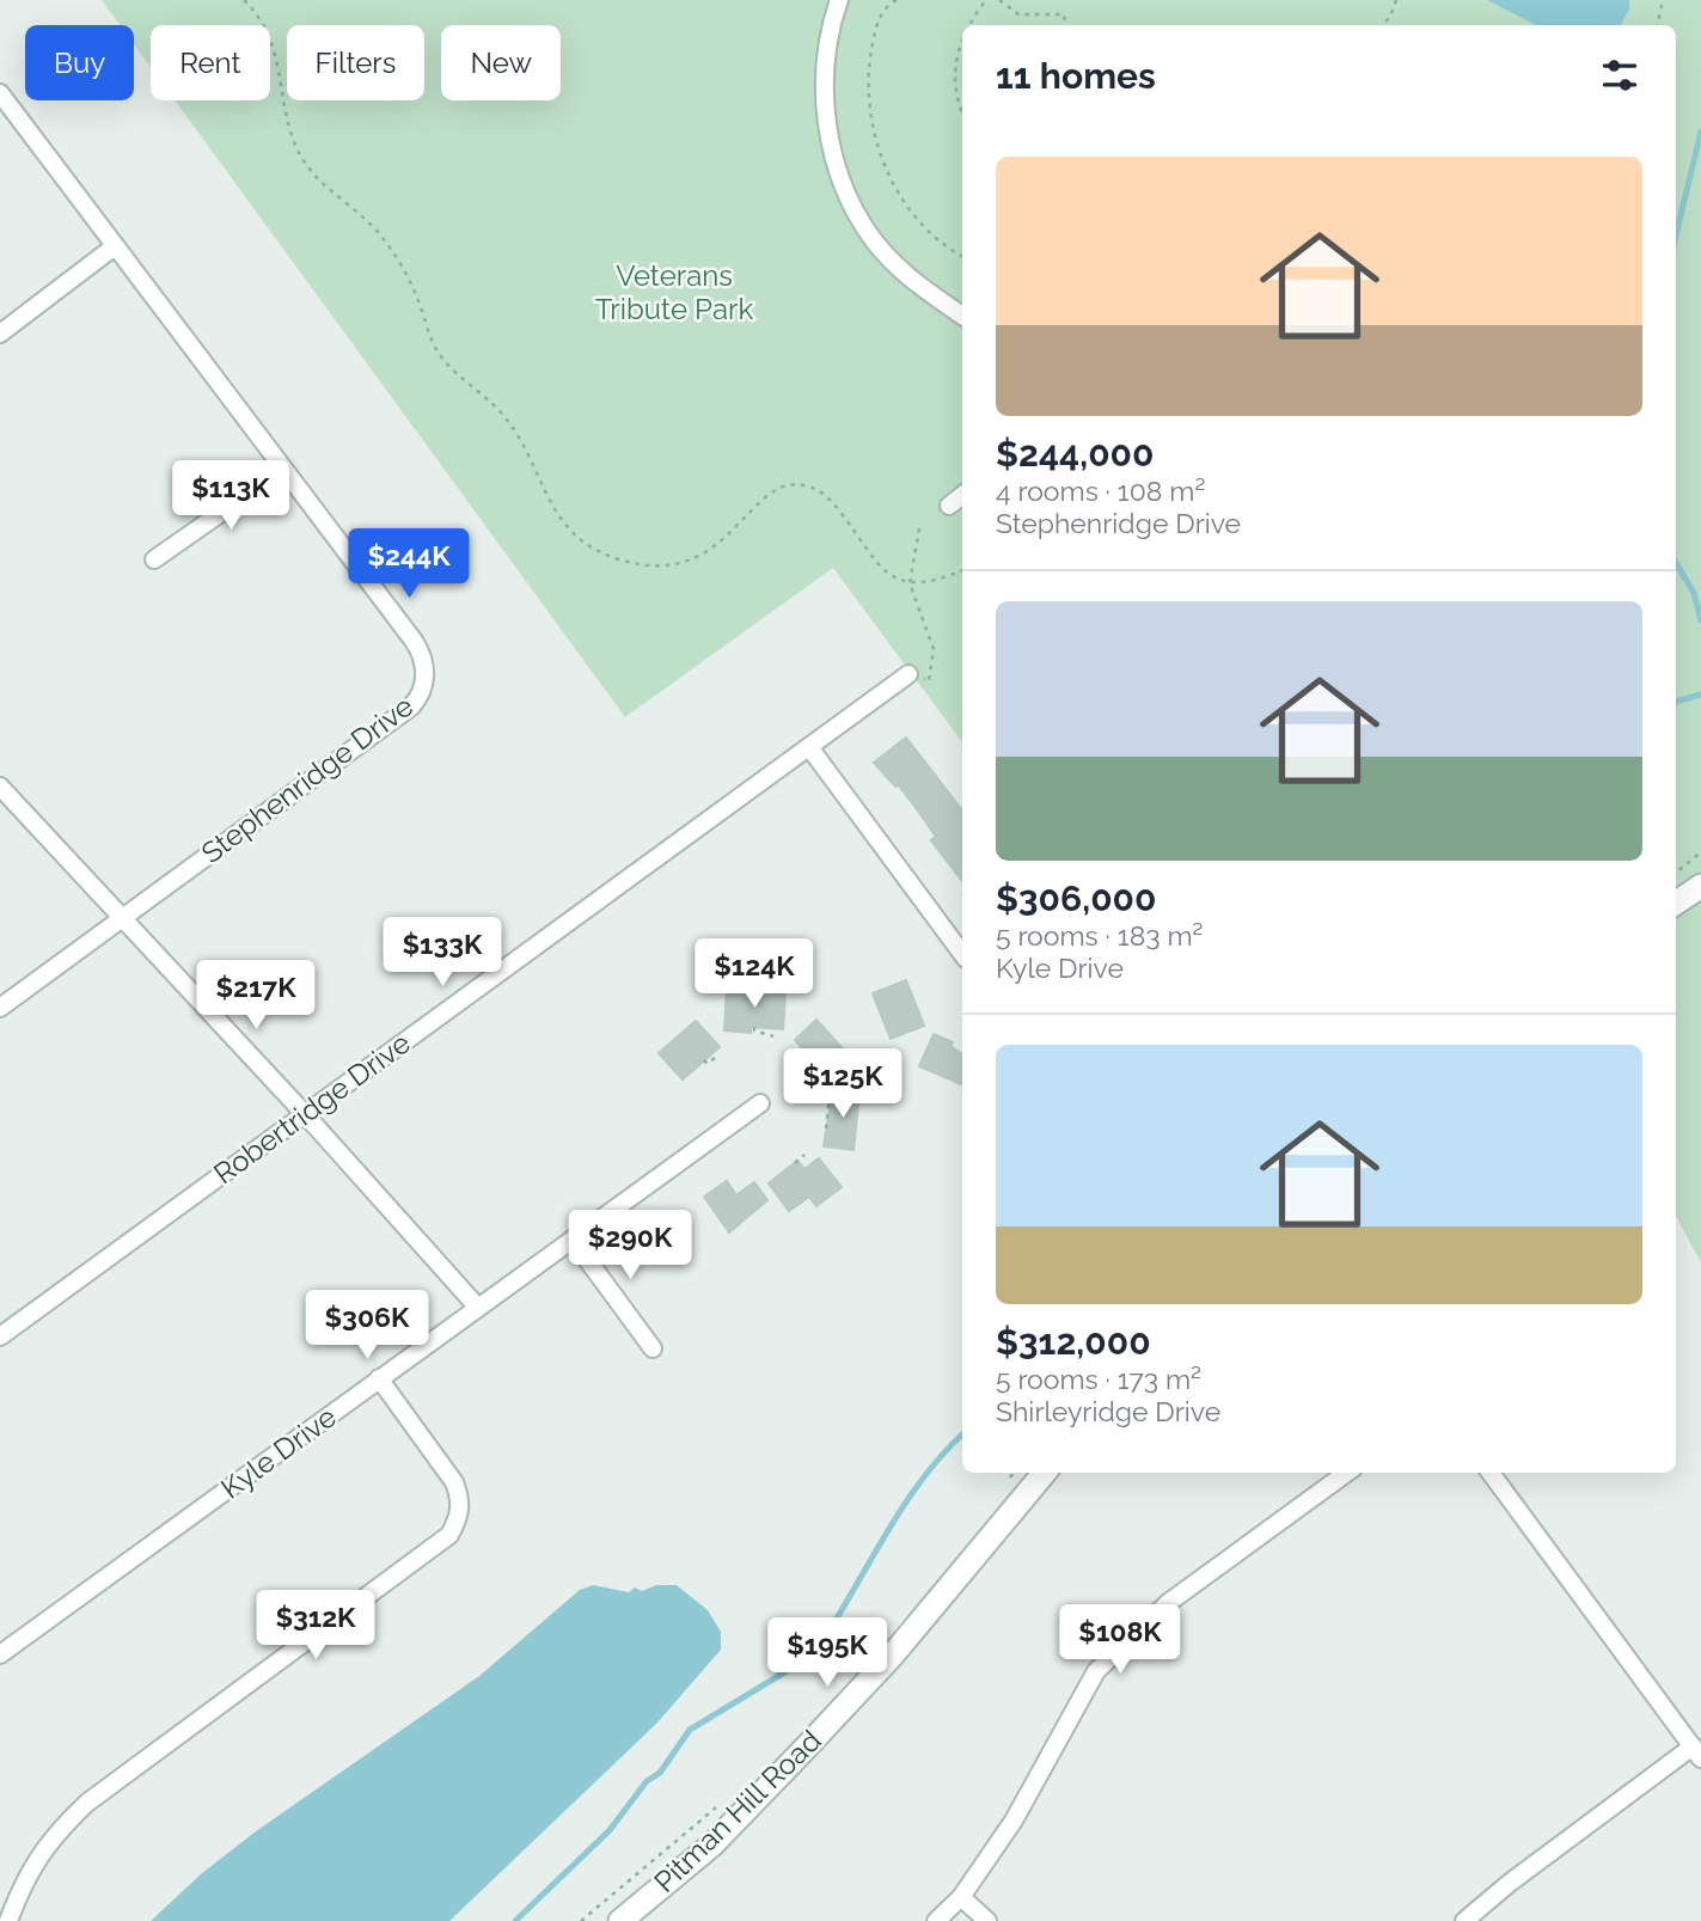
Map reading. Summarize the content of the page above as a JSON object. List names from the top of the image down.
{
  "streets": {
    "main road": ["Pitman Hill Road"],
    "street": ["Stephenridge Drive", "Robertridge Drive", "Kyle Drive"]
  },
  "parks": ["Veterans Tribute Park"],
  "page": {
    "chip": [
      "Buy",
      "Rent",
      "Filters",
      "New"
    ],
    "heading": "11 homes",
    "list": [
      {
        "name": "$244,000",
        "note": "4 rooms · 108 m² · Stephenridge Drive"
      },
      {
        "name": "$306,000",
        "note": "5 rooms · 183 m² · Kyle Drive"
      },
      {
        "name": "$312,000",
        "note": "5 rooms · 173 m² · Shirleyridge Drive"
      }
    ],
    "price": [
      "$113K",
      "$244K",
      "$133K",
      "$124K",
      "$217K",
      "$125K",
      "$290K",
      "$306K",
      "$312K",
      "$108K",
      "$195K"
    ]
  }
}
